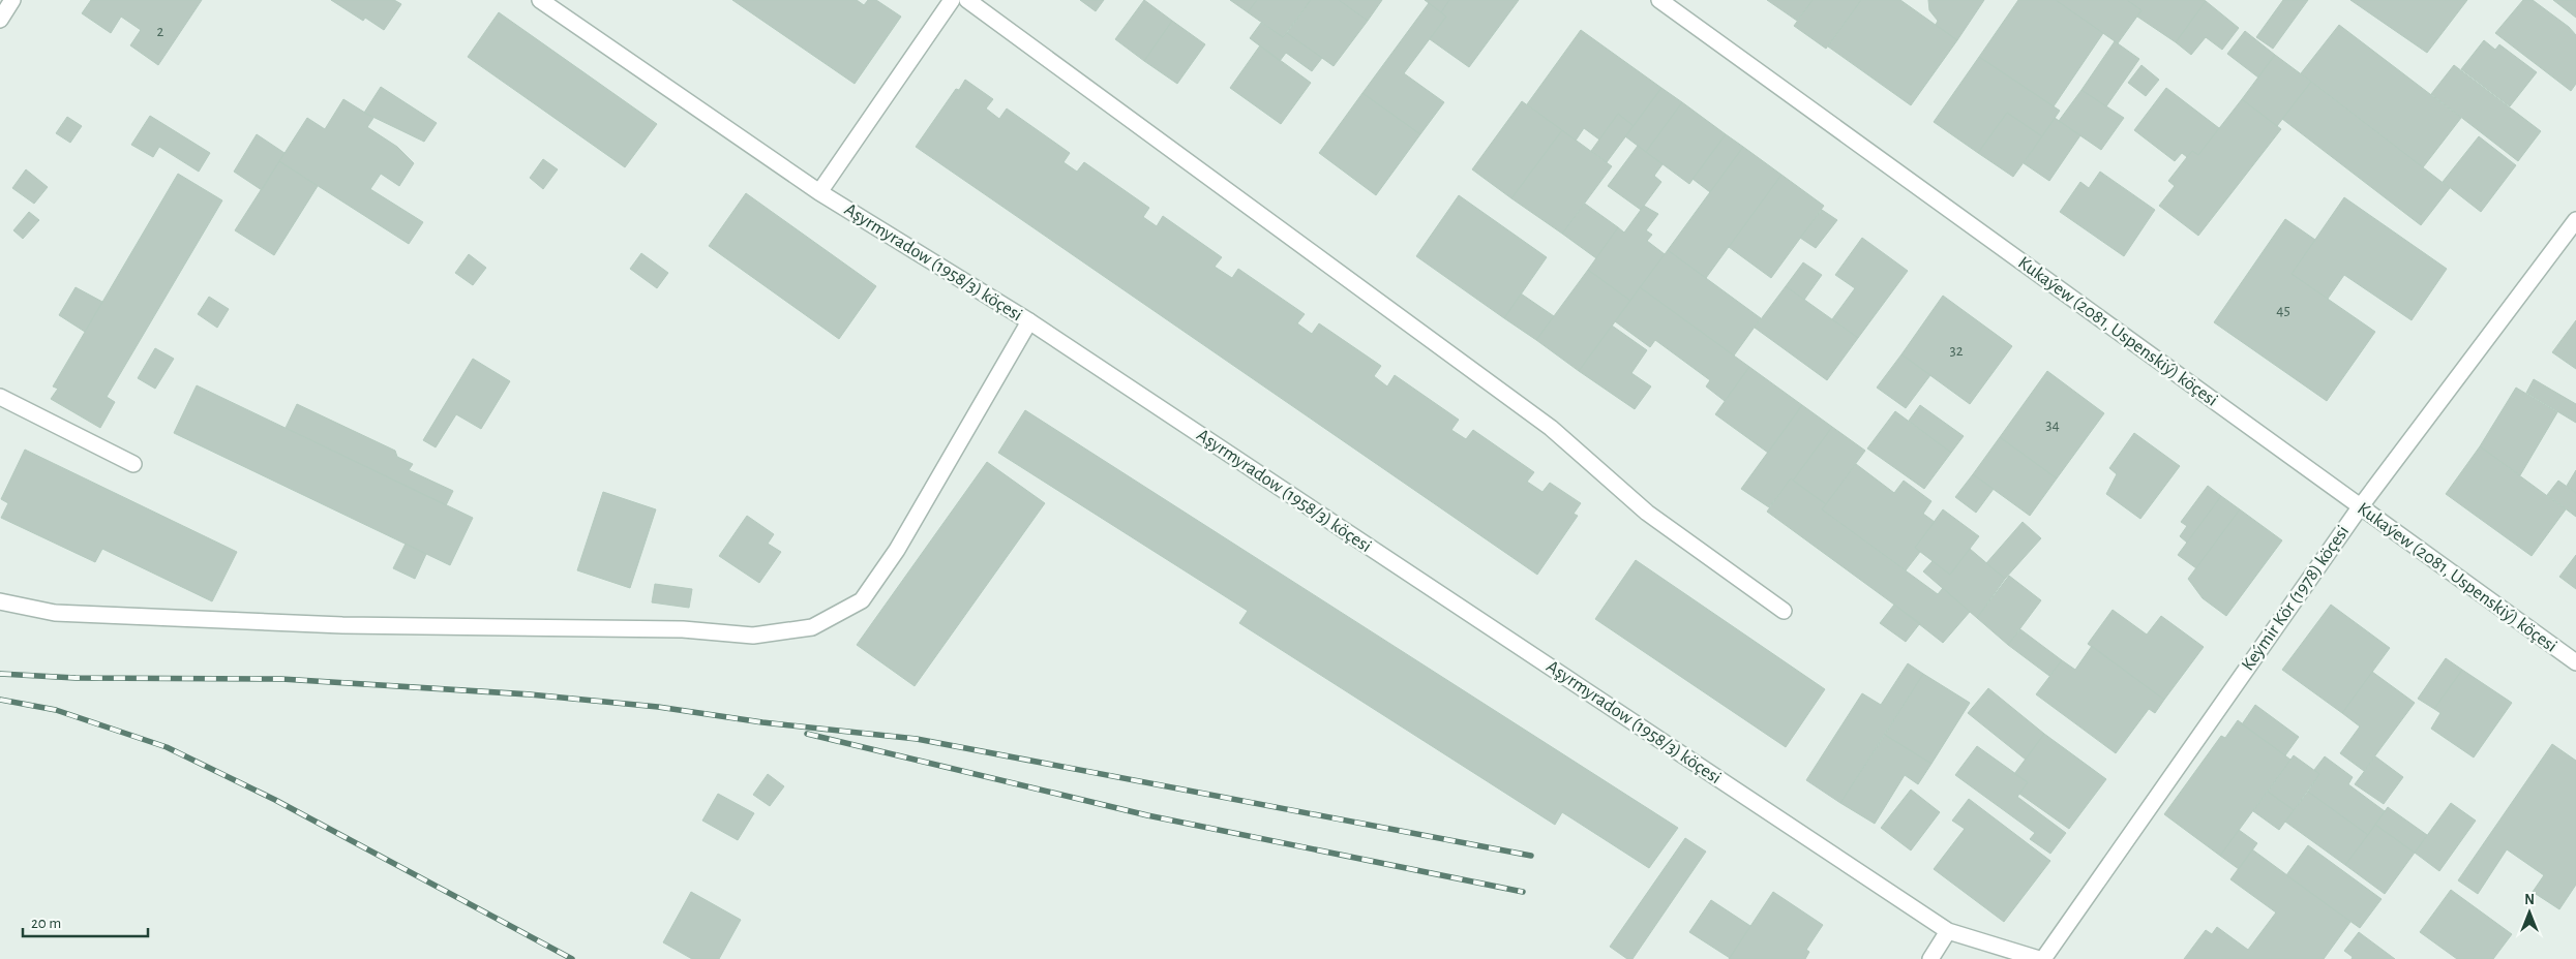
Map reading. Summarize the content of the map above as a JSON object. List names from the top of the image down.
{
  "streets": {
    "street": ["Aşyrmyradow (1958/3) köçesi", "Kukaýew (2081, Uspenskiý) köçesi", "Keýmir Kör (1978) köçesi"]
  },
  "crossings": [
    ["Kukaýew (2081, Uspenskiý) köçesi", "Keýmir Kör (1978) köçesi"]
  ],
  "house_numbers": [
    "2",
    "45",
    "32",
    "34"
  ],
  "scale_bar": "20 m",
  "north": "top"
}
